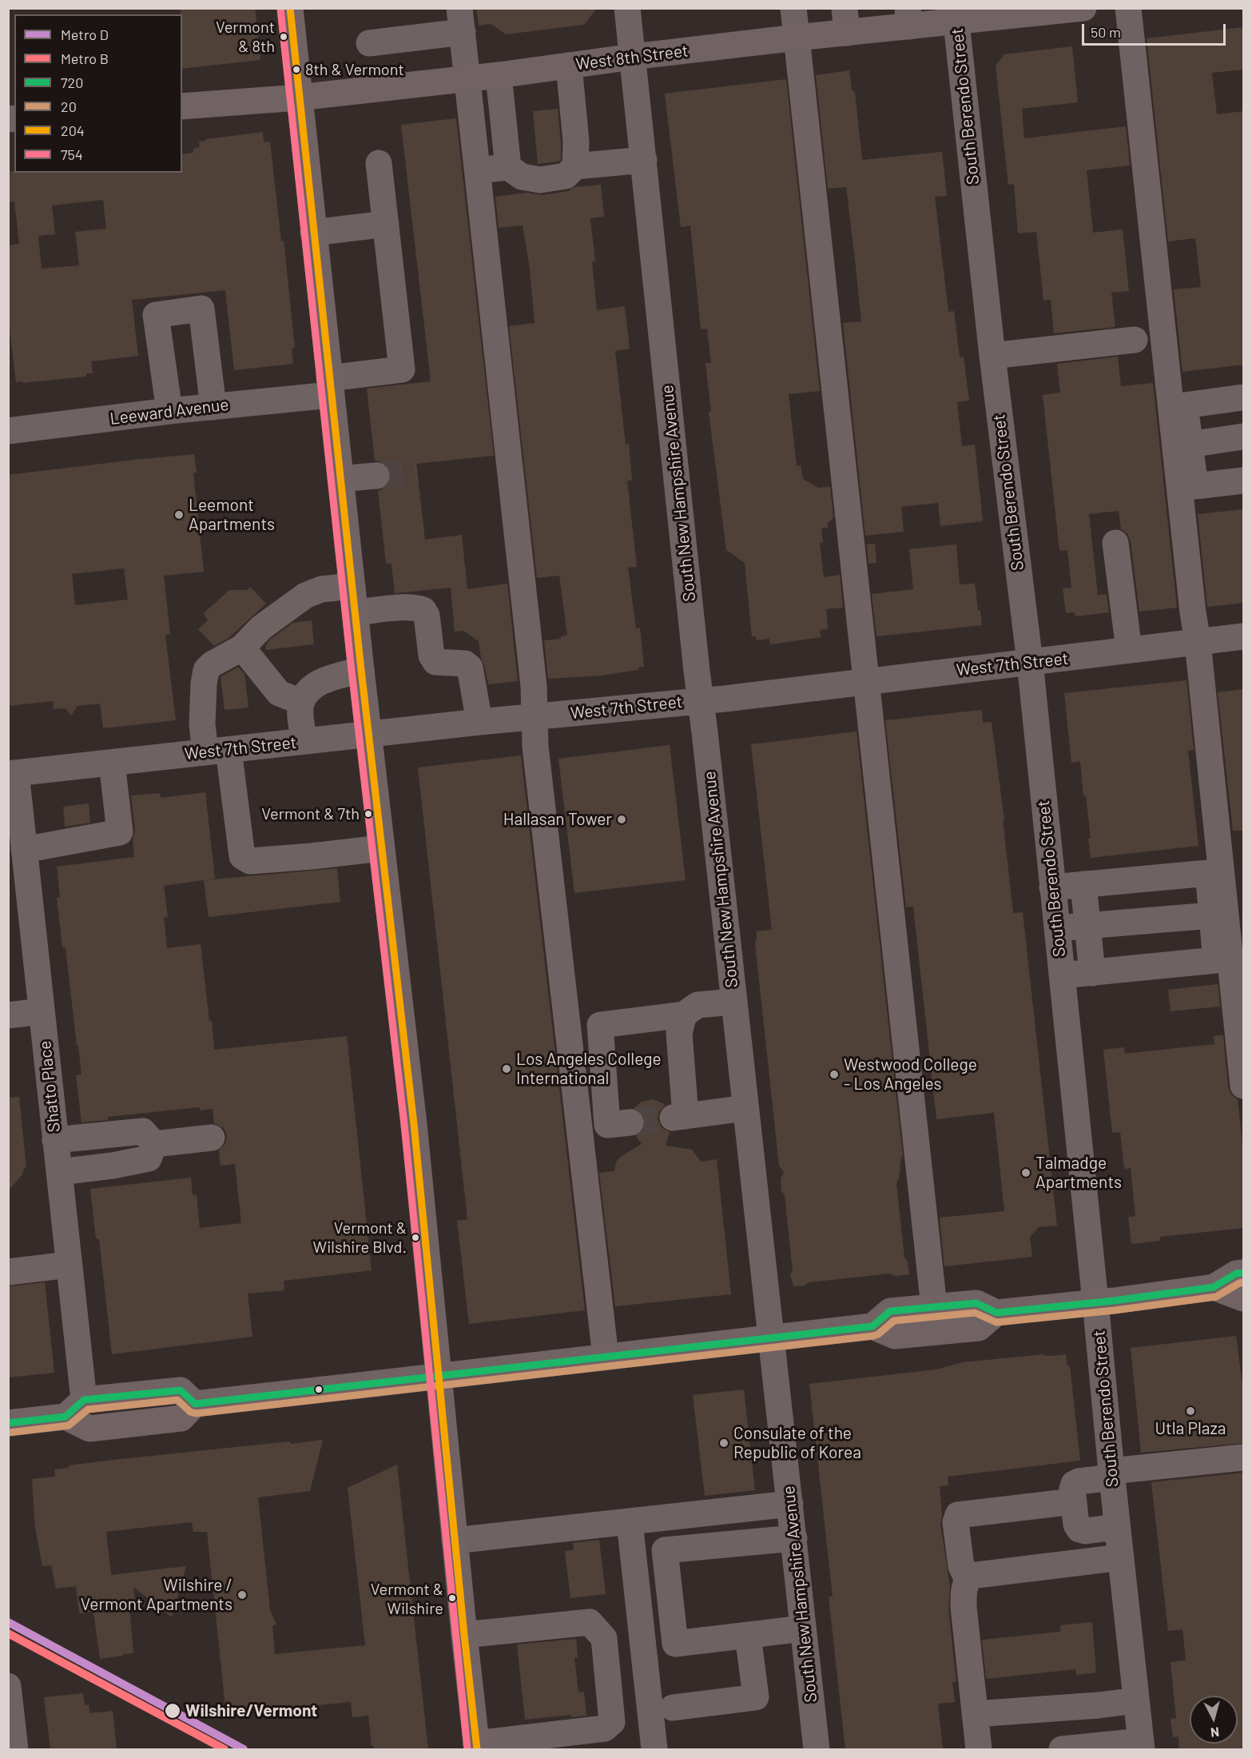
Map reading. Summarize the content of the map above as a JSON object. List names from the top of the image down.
{
  "streets": {
    "main road": ["West 8th Street"],
    "street": [
      "South Berendo Street",
      "Leeward Avenue",
      "South New Hampshire Avenue",
      "West 7th Street",
      "Shatto Place"
    ]
  },
  "crossings": [
    ["West 8th Street", "South Berendo Street"],
    ["West 8th Street", "South New Hampshire Avenue"],
    ["South Berendo Street", "West 7th Street"],
    ["South New Hampshire Avenue", "West 7th Street"],
    ["West 7th Street", "Shatto Place"]
  ],
  "places": [
    "Vermont & 8th",
    "8th & Vermont",
    "Leemont Apartments",
    "Vermont & 7th",
    "Hallasan Tower",
    "Los Angeles College International",
    "Westwood College - Los Angeles",
    "Talmadge Apartments",
    "Vermont & Wilshire Blvd.",
    "Utla Plaza",
    "Consulate of the Republic of Korea",
    "Wilshire / Vermont Apartments",
    "Vermont & Wilshire",
    "Wilshire/Vermont"
  ],
  "lines": [
    "transit line 204",
    "transit line 754",
    "transit line 720",
    "transit line 20",
    "metro line D",
    "metro line B"
  ],
  "legend": [
    "Metro D",
    "Metro B",
    "720",
    "20",
    "204",
    "754"
  ],
  "scale_bar": "50 m",
  "north": "bottom"
}
